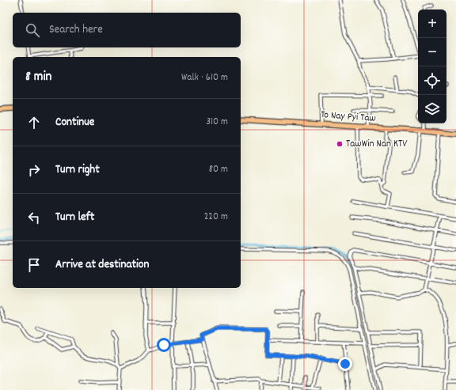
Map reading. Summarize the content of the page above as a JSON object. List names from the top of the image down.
{
  "streets": {
    "main road": ["To Nay Pyi Taw"]
  },
  "places": ["TawWin Nan KTV"],
  "page": {
    "map_buttons": ["+", "−"],
    "search": "Search here",
    "heading": ["8 min", "Walk · 610 m"],
    "list": [
      ["Continue", "310 m"],
      ["Turn right", "80 m"],
      ["Turn left", "220 m"],
      "Arrive at destination"
    ]
  }
}
